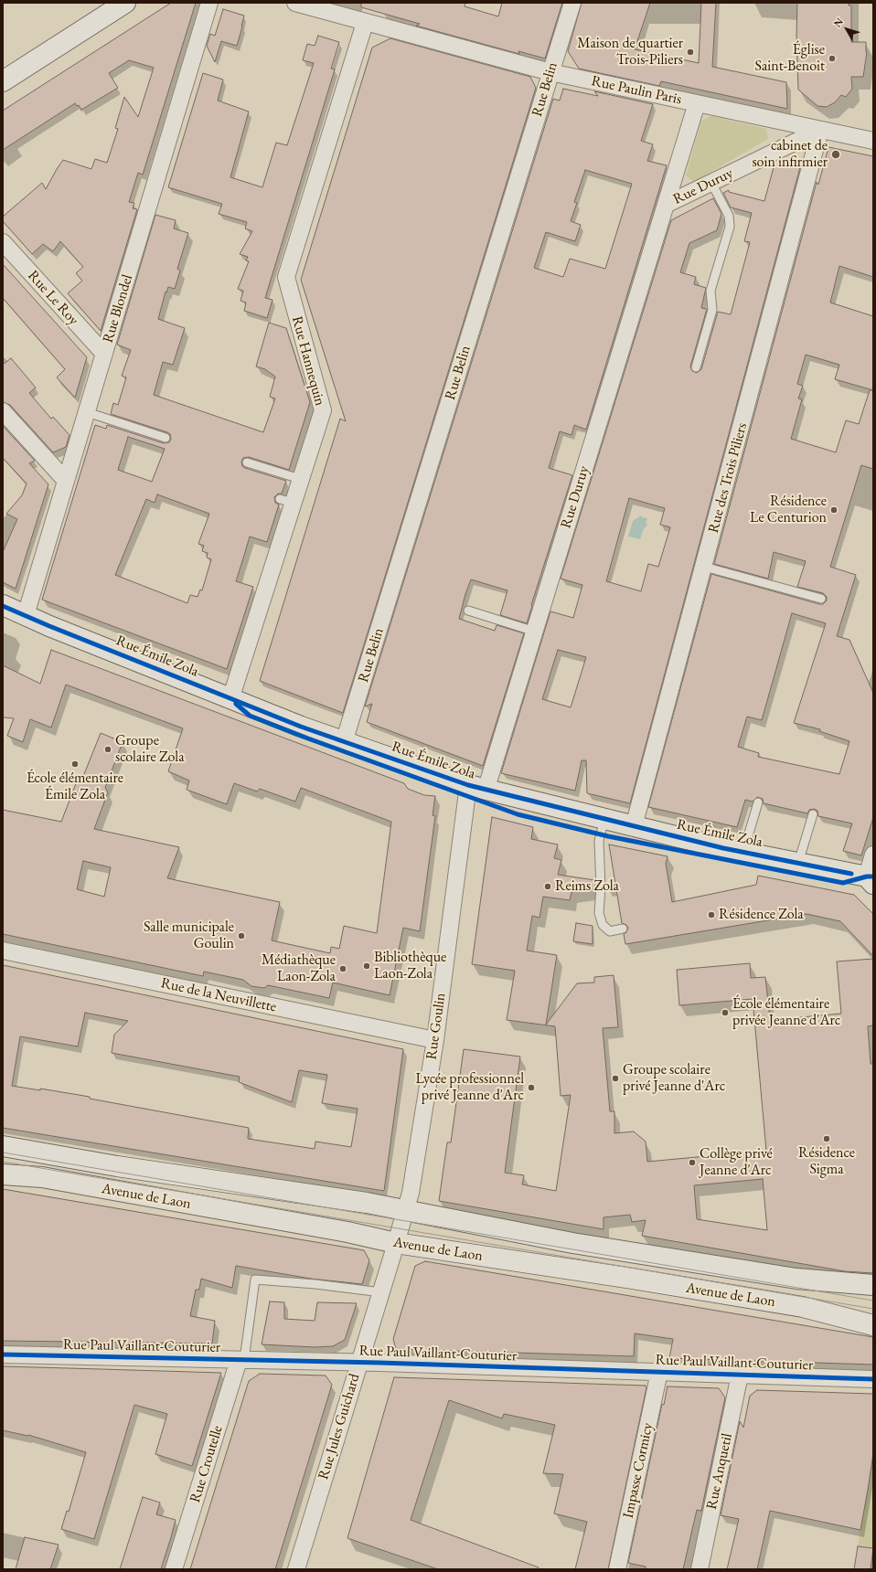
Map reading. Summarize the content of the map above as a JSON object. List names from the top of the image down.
{
  "streets": {
    "main road": ["Rue Émile Zola", "Avenue de Laon"],
    "street": [
      "Rue Belin",
      "Rue Paulin Paris",
      "Rue Duruy",
      "Rue Le Roy",
      "Rue Blondel",
      "Rue Hannequin",
      "Rue des Trois Piliers",
      "Rue de la Neuvillette",
      "Rue Goulin",
      "Rue Paul Vaillant-Couturier",
      "Rue Jules Guichard",
      "Rue Croutelle",
      "Impasse Cormicy",
      "Rue Anquetil"
    ]
  },
  "crossings": [
    ["Rue Belin", "Rue Paulin Paris"],
    ["Rue Belin", "Rue Émile Zola"],
    ["Rue Paulin Paris", "Rue Duruy"],
    ["Rue Paulin Paris", "Rue Hannequin"],
    ["Rue Paulin Paris", "Rue des Trois Piliers"],
    ["Rue Duruy", "Rue des Trois Piliers"],
    ["Rue Duruy", "Rue Émile Zola"],
    ["Rue Duruy", "Rue Goulin"],
    ["Rue Le Roy", "Rue Blondel"],
    ["Rue Blondel", "Rue Émile Zola"],
    ["Rue Hannequin", "Rue Émile Zola"],
    ["Rue des Trois Piliers", "Rue Émile Zola"],
    ["Rue Émile Zola", "Rue Goulin"],
    ["Rue de la Neuvillette", "Rue Goulin"],
    ["Rue Goulin", "Avenue de Laon"],
    ["Rue Goulin", "Rue Jules Guichard"],
    ["Avenue de Laon", "Rue Jules Guichard"],
    ["Rue Paul Vaillant-Couturier", "Rue Jules Guichard"],
    ["Rue Paul Vaillant-Couturier", "Rue Croutelle"],
    ["Rue Paul Vaillant-Couturier", "Impasse Cormicy"],
    ["Rue Paul Vaillant-Couturier", "Rue Anquetil"]
  ],
  "places": [
    "Maison de quartier Trois-Piliers",
    "Église Saint-Benoit",
    "cabinet de soin infirmier",
    "Résidence Le Centurion",
    "Groupe scolaire Zola",
    "École élémentaire Émile Zola",
    "Reims Zola",
    "Résidence Zola",
    "Salle municipale Goulin",
    "Bibliothèque Laon-Zola",
    "Médiathèque Laon-Zola",
    "École élémentaire privée Jeanne d'Arc",
    "Groupe scolaire privé Jeanne d'Arc",
    "Lycée professionnel privé Jeanne d'Arc",
    "Résidence Sigma",
    "Collège privé Jeanne d'Arc"
  ],
  "north": "top left"
}
